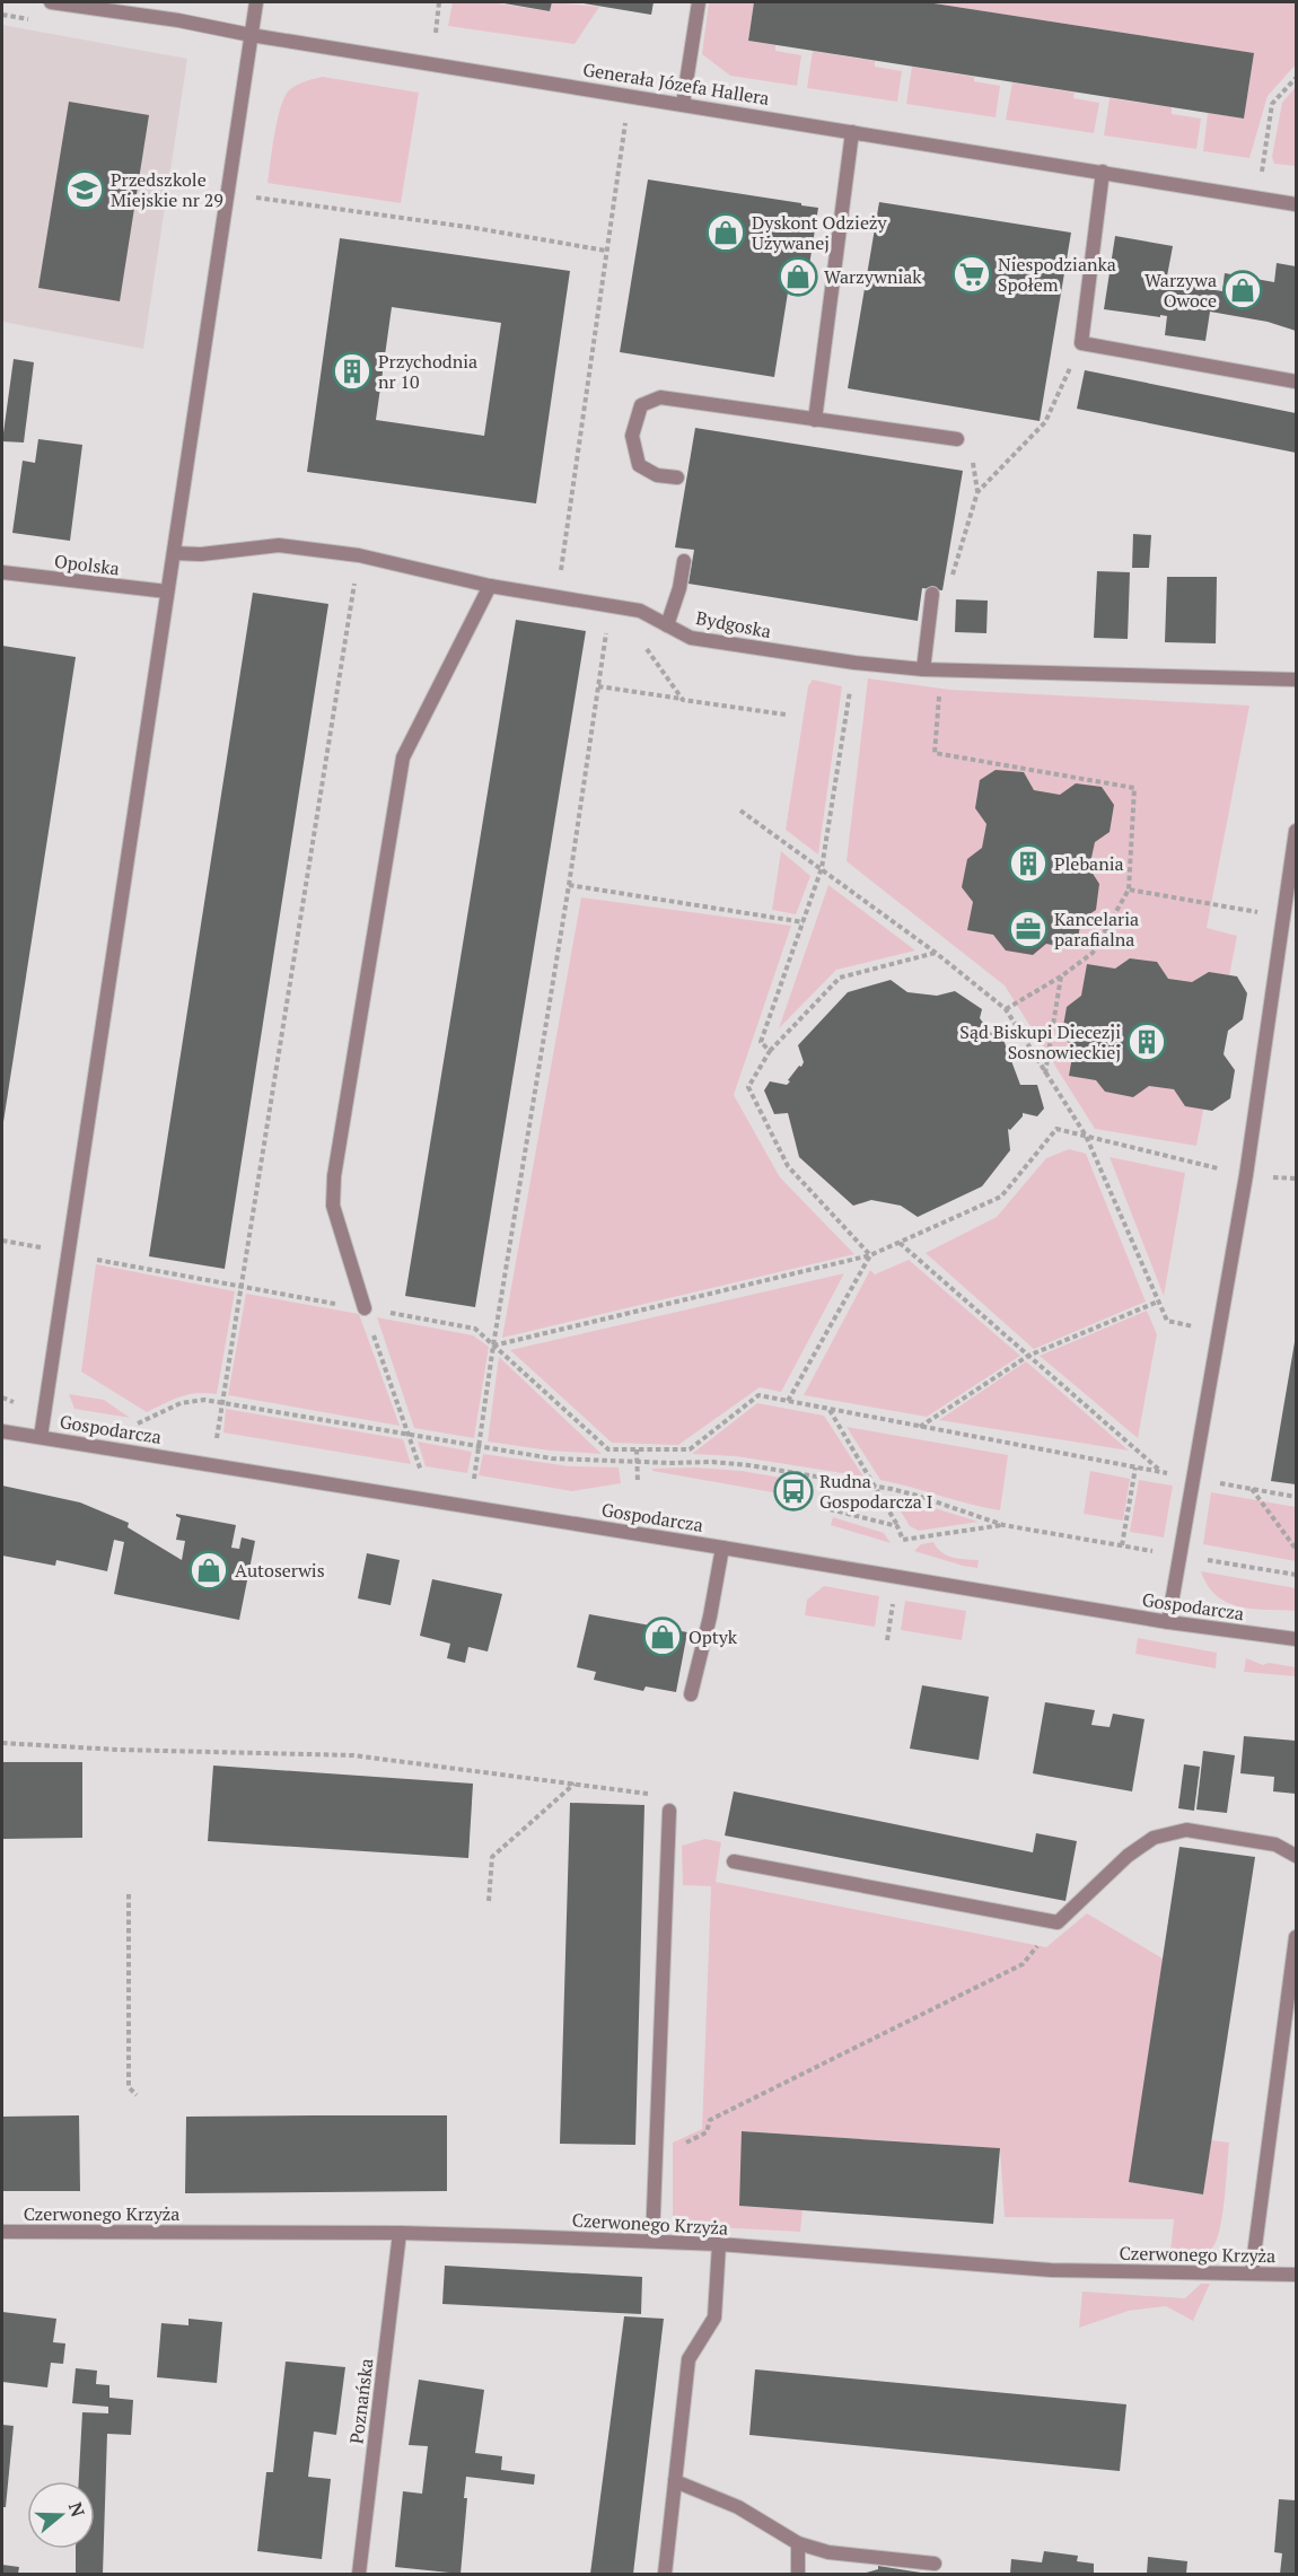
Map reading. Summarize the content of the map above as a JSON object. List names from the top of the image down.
{
  "streets": {
    "street": [
      "Generała Józefa Hallera",
      "Opolska",
      "Bydgoska",
      "Gospodarcza",
      "Czerwonego Krzyża",
      "Poznańska"
    ]
  },
  "crossings": [
    ["Czerwonego Krzyża", "Poznańska"]
  ],
  "places": {
    "school or university": ["Przedszkole Miejskie nr 29"],
    "shop": [
      "Dyskont Odzieży Używanej",
      "Warzywniak",
      "Warzywa Owoce",
      "Autoserwis",
      "Optyk"
    ],
    "supermarket": ["Niespodzianka Społem"],
    "building": ["Przychodnia nr 10", "Plebania", "Sąd Biskupi Diecezji Sosnowieckiej"],
    "office": ["Kancelaria parafialna"],
    "bus stop": ["Rudna Gospodarcza I"]
  },
  "north": "right"
}
